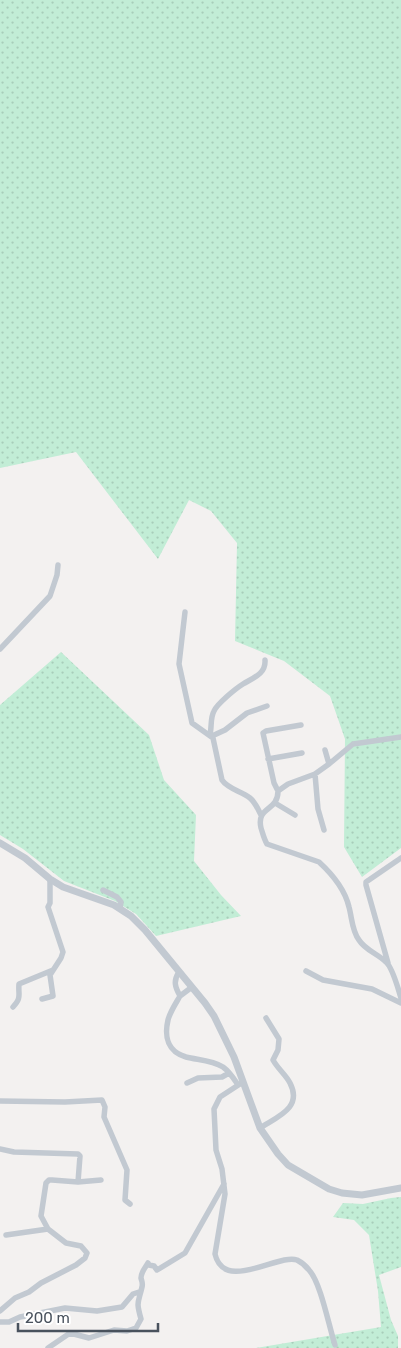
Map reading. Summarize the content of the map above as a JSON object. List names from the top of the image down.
{
  "scale_bar": "200 m"
}
